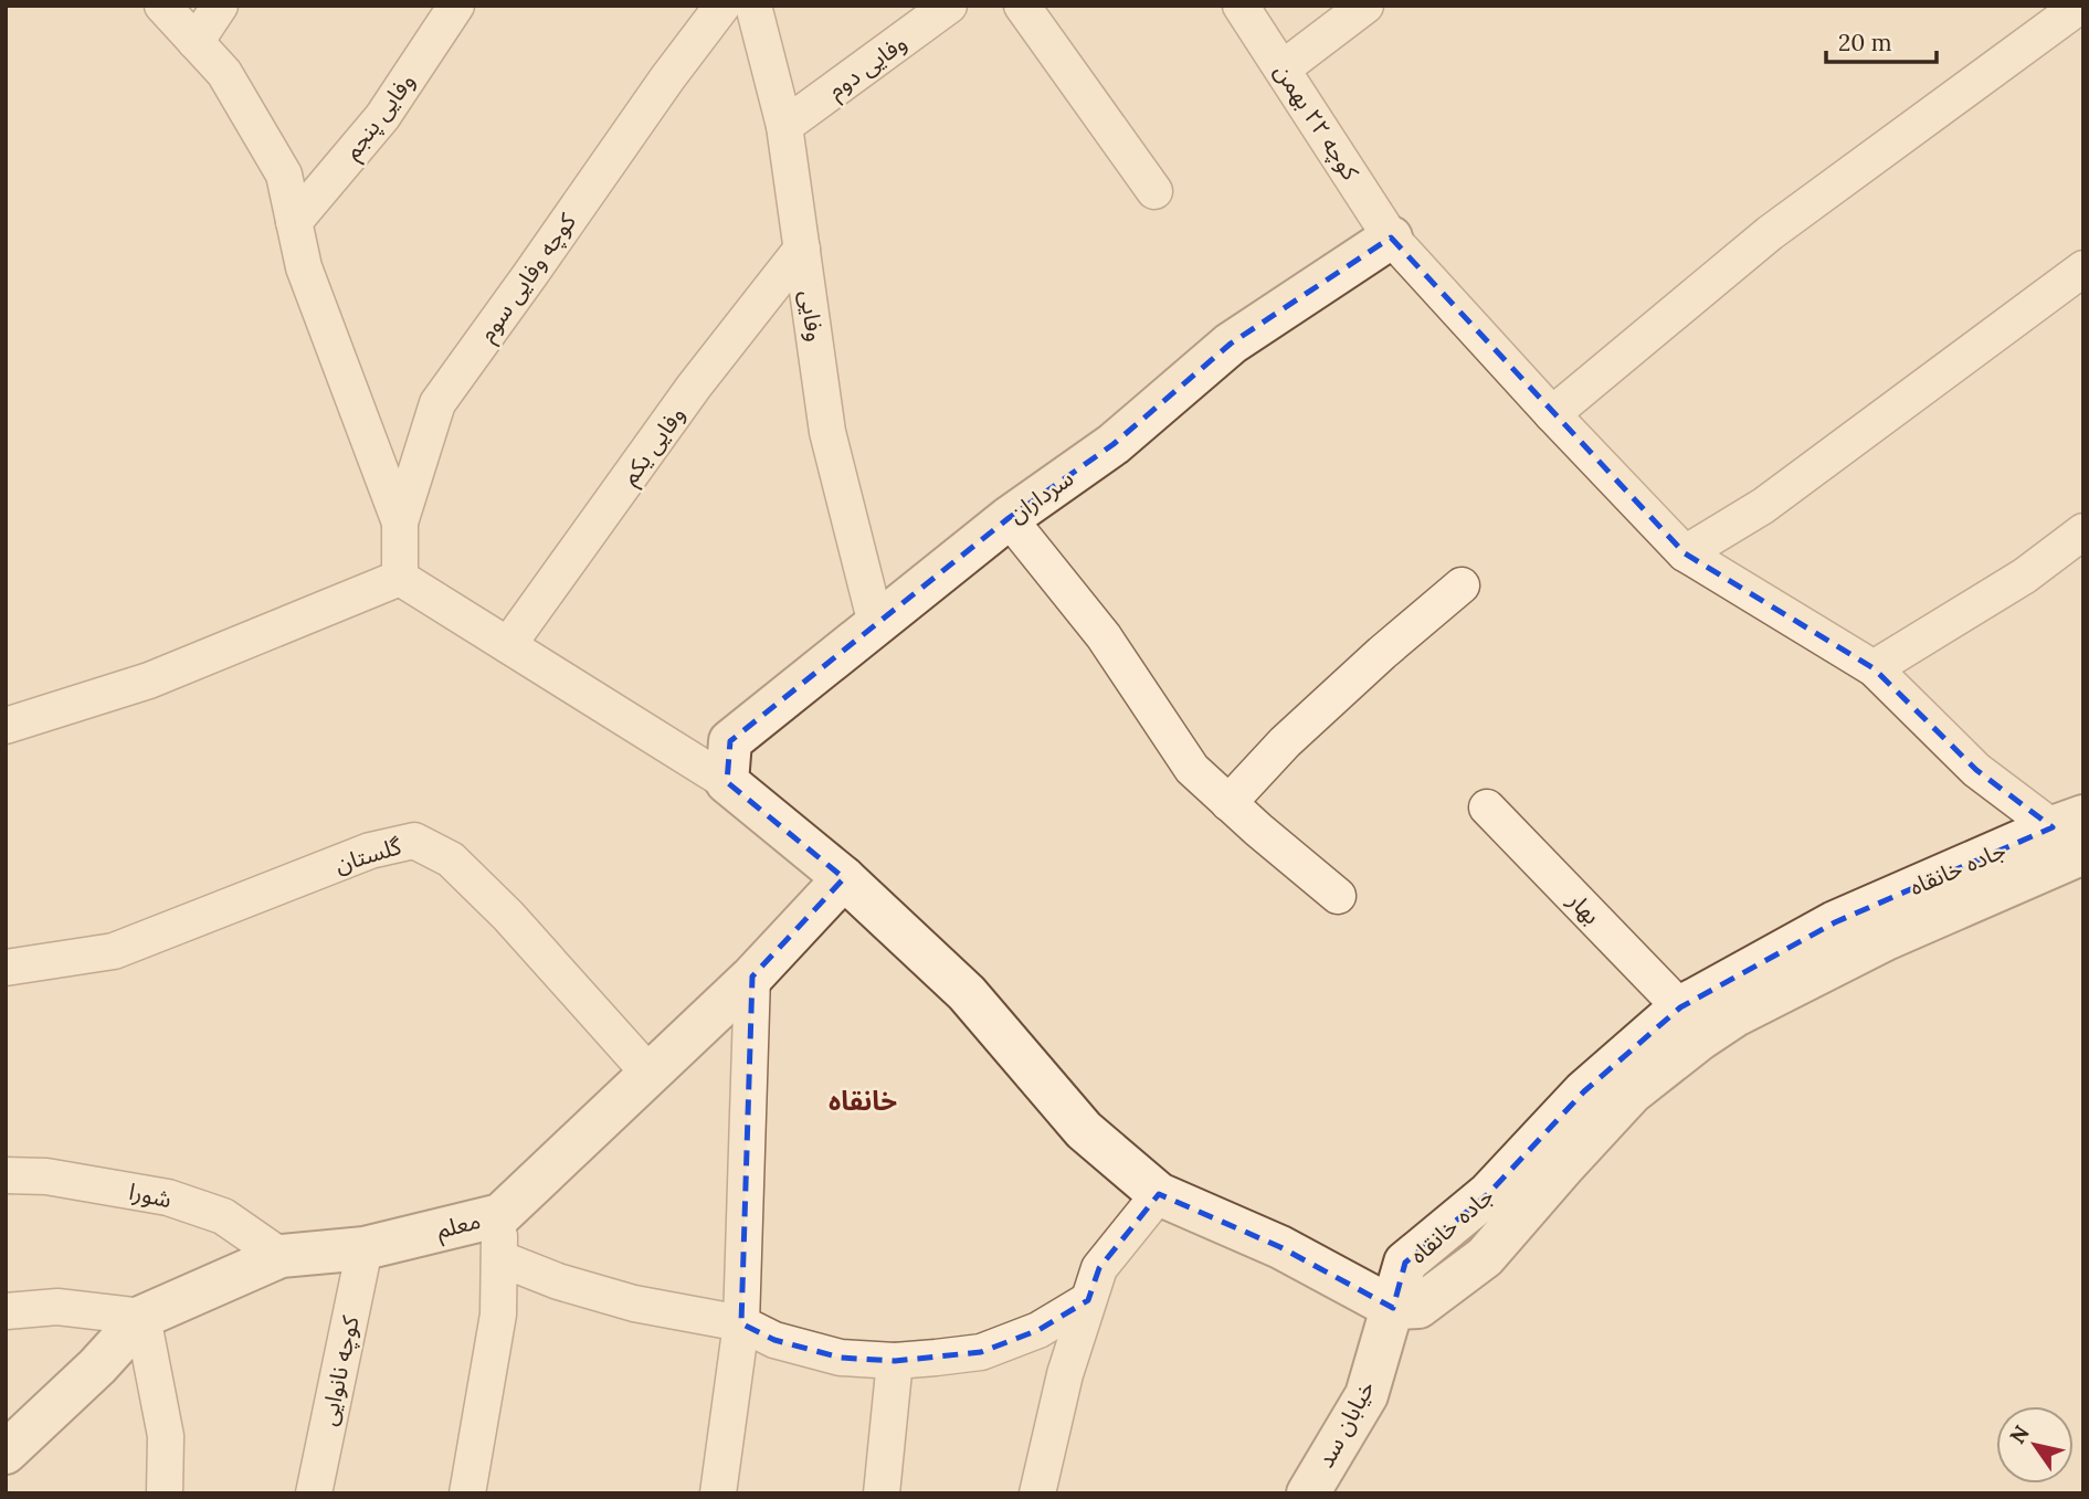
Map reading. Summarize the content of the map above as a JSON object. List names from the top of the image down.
{
  "streets": {
    "street": [
      "وفایی دوم",
      "وفایی پنجم",
      "کوچه ۲۲ بهمن",
      "کوچه وفایی سوم",
      "وفایی",
      "وفایی یکم",
      "سرداران",
      "گلستان",
      "جاده خانقاه",
      "بهار",
      "شورا",
      "معلم",
      "کوچه نانوایی",
      "خیابان سد"
    ]
  },
  "crossings": [
    ["وفایی دوم", "وفایی"],
    ["کوچه ۲۲ بهمن", "سرداران"],
    ["کوچه ۲۲ بهمن", "جاده خانقاه"],
    ["وفایی", "وفایی یکم"],
    ["وفایی", "سرداران"],
    ["گلستان", "معلم"],
    ["جاده خانقاه", "بهار"],
    ["جاده خانقاه", "خیابان سد"],
    ["شورا", "معلم"],
    ["معلم", "کوچه نانوایی"]
  ],
  "districts": ["خانقاه"],
  "scale_bar": "20 m",
  "north": "top left"
}
